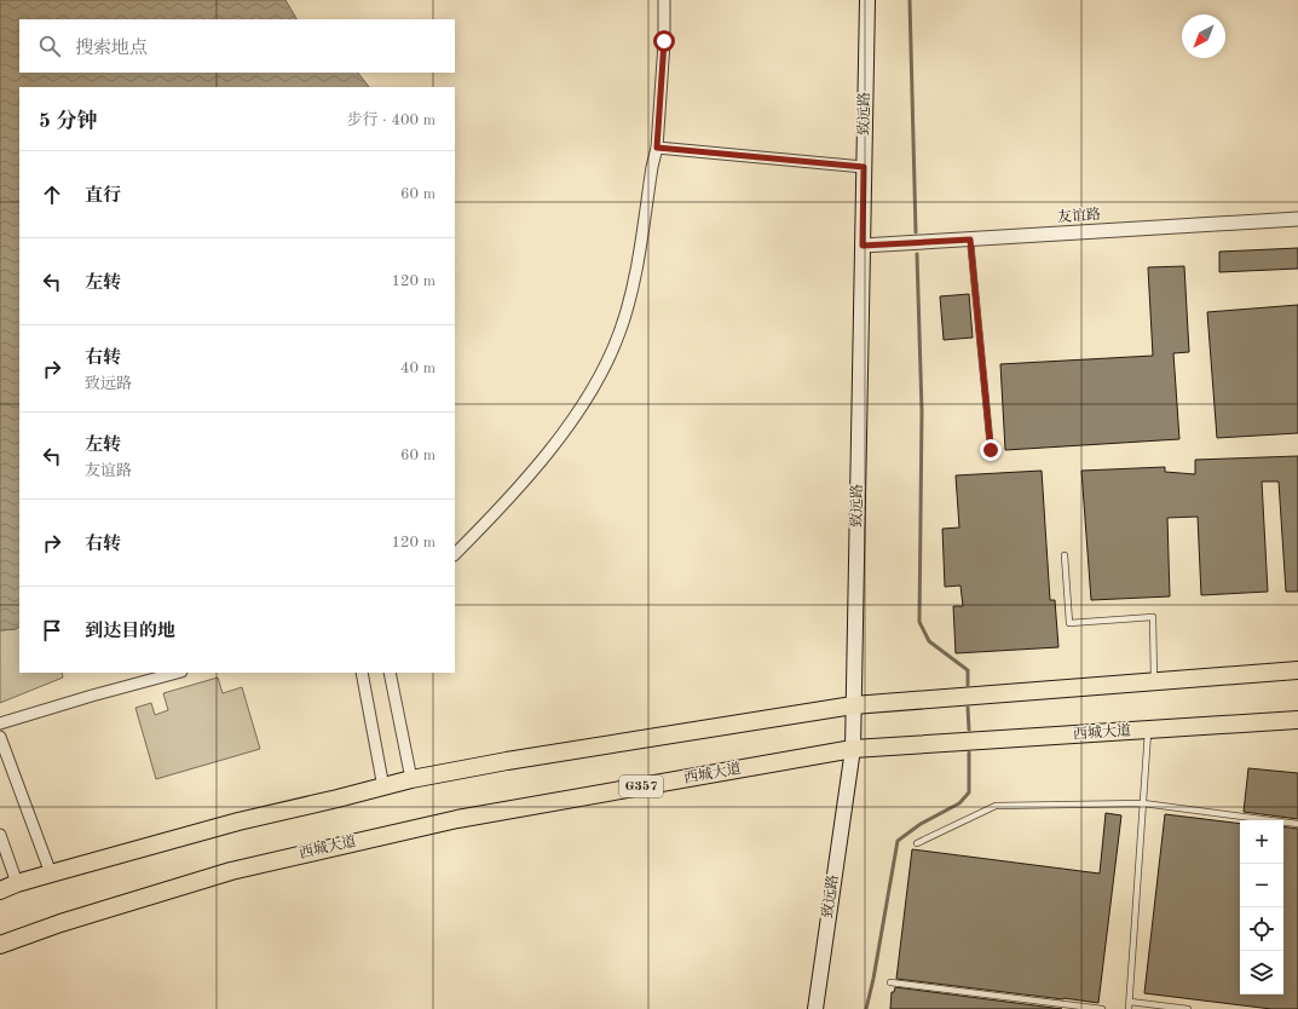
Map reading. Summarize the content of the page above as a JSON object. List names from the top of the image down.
{
  "streets": {
    "highway": ["西城大道", "G357"],
    "main road": ["致远路"],
    "street": ["友谊路"]
  },
  "crossings": [
    ["致远路", "友谊路"],
    ["致远路", "西城大道"]
  ],
  "north": "bottom left",
  "page": {
    "search": "搜索地点",
    "heading": ["5 分钟", "步行 · 400 m"],
    "list": [
      ["直行", "60 m"],
      ["左转", "120 m"],
      ["右转", "致远路", "40 m"],
      ["左转", "友谊路", "60 m"],
      ["右转", "120 m"],
      "到达目的地"
    ],
    "map_buttons": ["+", "−"]
  }
}
